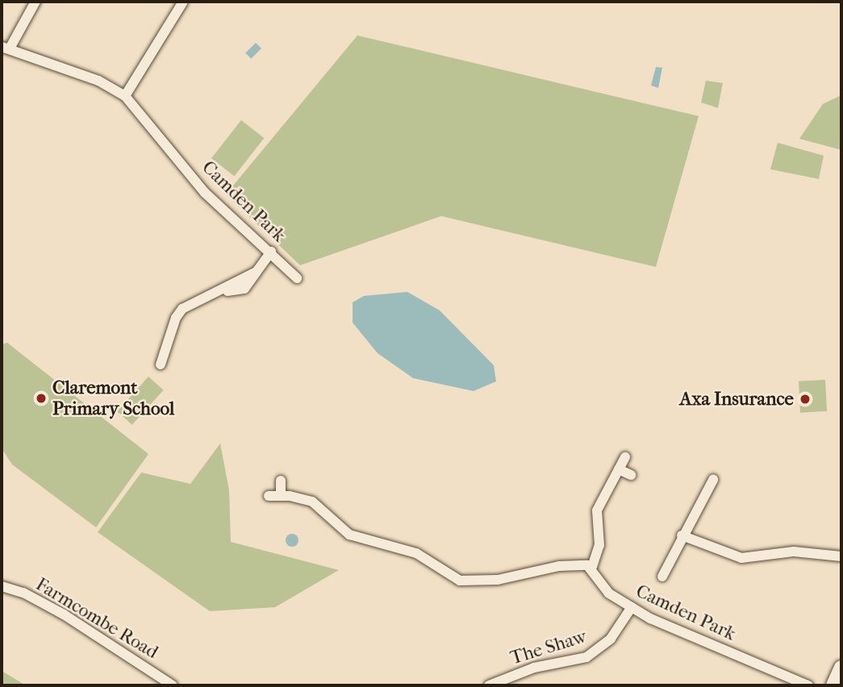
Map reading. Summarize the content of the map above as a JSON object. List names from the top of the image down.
{
  "streets": {
    "street": ["Camden Park", "Farmcombe Road", "The Shaw"]
  },
  "crossings": [
    ["Camden Park", "The Shaw"]
  ],
  "places": ["Claremont Primary School", "Axa Insurance"]
}
